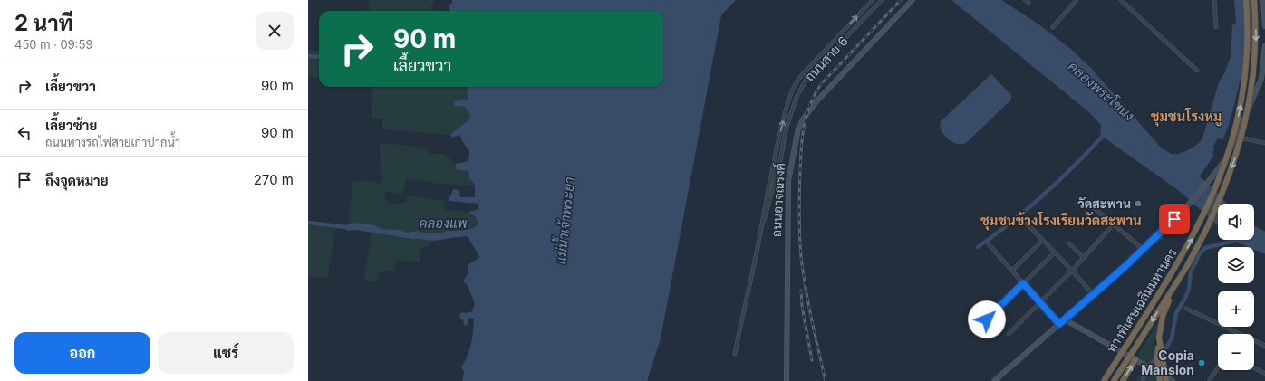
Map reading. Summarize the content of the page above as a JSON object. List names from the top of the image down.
{
  "streets": {
    "highway": ["ทางพิเศษเฉลิมมหานคร"],
    "street": ["ถนนสาย 6", "ถนนอาจณรงค์"]
  },
  "districts": ["ชุมชนโรงหมู", "ชุมชนข้างโรงเรียนวัดสะพาน"],
  "water": ["คลองพระโขนง", "แม่น้ำเจ้าพระยา", "คลองแพ"],
  "places": ["วัดสะพาน", "Copia Mansion"],
  "page": {
    "heading": ["2 นาที", "450 m · 09:59"],
    "turn": ["90 m", "เลี้ยวขวา"],
    "list": [
      {
        "name": "เลี้ยวขวา",
        "value": "90 m"
      },
      {
        "name": "เลี้ยวซ้าย",
        "note": "ถนนทางรถไฟสายเก่าปากน้ำ",
        "value": "90 m"
      },
      {
        "name": "ถึงจุดหมาย",
        "value": "270 m"
      }
    ],
    "map_buttons": ["+", "−"],
    "buttons": ["ออก", "แชร์"]
  }
}
